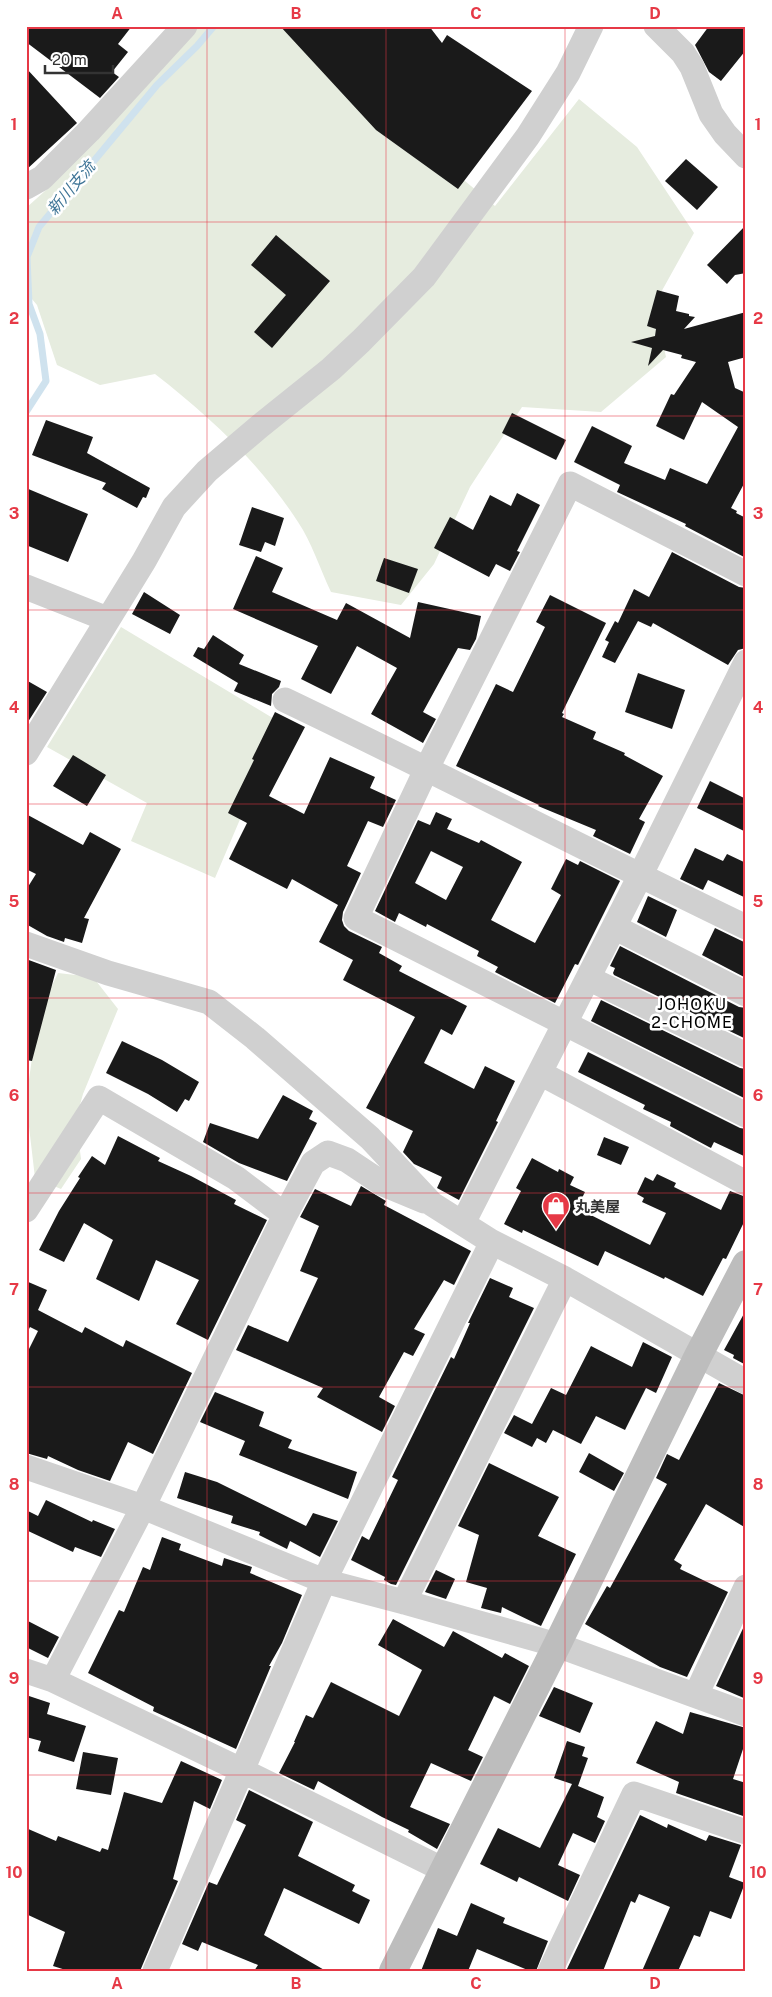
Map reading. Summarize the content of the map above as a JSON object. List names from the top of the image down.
{
  "districts": ["JOHOKU 2-CHOME"],
  "water": ["新川支流"],
  "places": {
    "shop": ["丸美屋"]
  },
  "scale_bar": "20 m",
  "grid": {
    "columns": [
      "A",
      "B",
      "C",
      "D"
    ],
    "rows": [
      "1",
      "2",
      "3",
      "4",
      "5",
      "6",
      "7",
      "8",
      "9",
      "10"
    ]
  }
}
